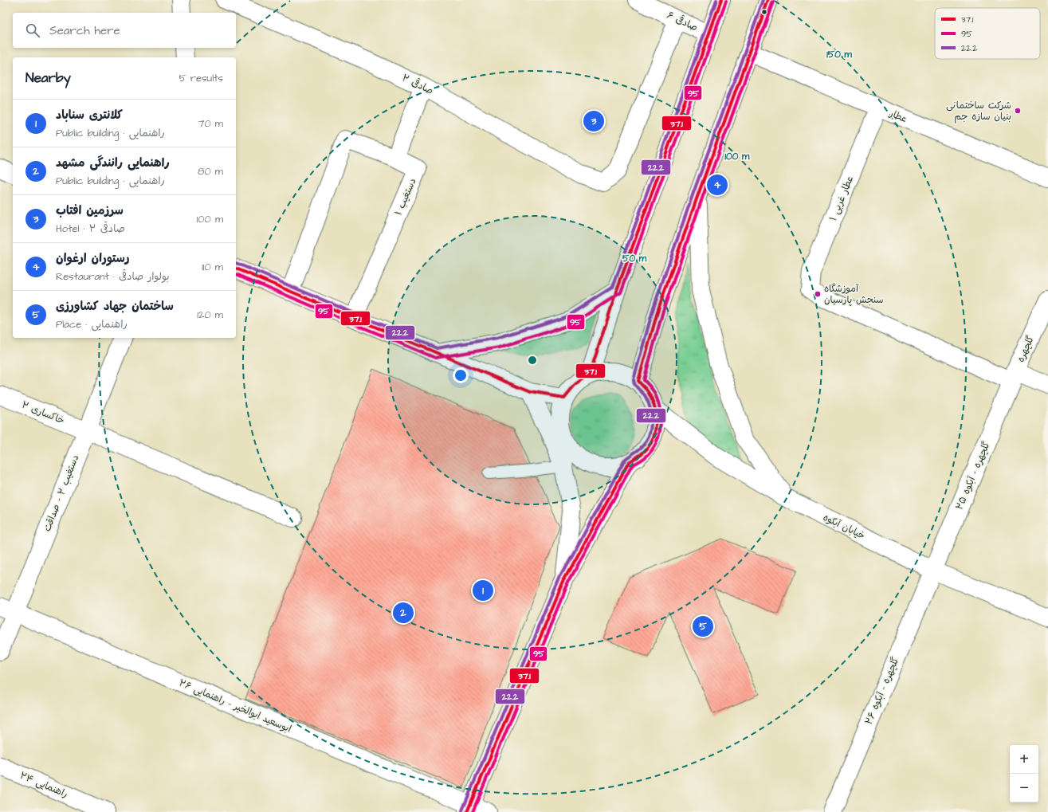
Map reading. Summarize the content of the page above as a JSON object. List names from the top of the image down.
{
  "streets": {
    "street": [
      "صادقی ۶",
      "صادقی ۲",
      "عطار",
      "دستغیب ۱",
      "عطار غربی ۱",
      "گلچهره",
      "خاکساری ۲",
      "گلچهره - آبکوه ۲۵",
      "دستغیب ۲ - صداقت",
      "خیابان آبکوه",
      "گلچهره - آبکوه ۲۶",
      "ابوسعید ابوالخیر - راهنمایی ۲۶",
      "راهنمایی ۲۴"
    ]
  },
  "crossings": [
    ["صادقی ۶", "صادقی ۲"],
    ["عطار", "عطار غربی ۱"],
    ["عطار غربی ۱", "گلچهره"],
    ["عطار غربی ۱", "گلچهره - آبکوه ۲۵"],
    ["گلچهره", "گلچهره - آبکوه ۲۵"],
    ["خاکساری ۲", "دستغیب ۲ - صداقت"],
    ["گلچهره - آبکوه ۲۵", "خیابان آبکوه"],
    ["گلچهره - آبکوه ۲۵", "گلچهره - آبکوه ۲۶"],
    ["دستغیب ۲ - صداقت", "ابوسعید ابوالخیر - راهنمایی ۲۶"],
    ["خیابان آبکوه", "گلچهره - آبکوه ۲۶"]
  ],
  "places": ["شرکت ساختمانی بنیان سازه جم", "آموزشگاه سنجش پارسیان"],
  "lines": ["transit line 37.1", "transit line 22.2", "transit line 95"],
  "legend": ["37.1", "95", "22.2"],
  "page": {
    "search": "Search here",
    "heading": ["Nearby", "5 results"],
    "list": [
      {
        "mark": "1",
        "name": "کلانتری سناباد",
        "note": "Public building · راهنمایی",
        "value": "70 m"
      },
      {
        "mark": "2",
        "name": "راهنمایی رانندگی مشهد",
        "note": "Public building · راهنمایی",
        "value": "80 m"
      },
      {
        "mark": "3",
        "name": "سرزمین افتاب",
        "note": "Hotel · صادقی ۲",
        "value": "100 m"
      },
      {
        "mark": "4",
        "name": "رستوران ارغوان",
        "note": "Restaurant · بولوار صادقی",
        "value": "110 m"
      },
      {
        "mark": "5",
        "name": "ساختمان جهاد کشاورزی",
        "note": "Place · راهنمایی",
        "value": "120 m"
      }
    ],
    "pins": [
      "3",
      "4",
      "1",
      "2",
      "5"
    ],
    "map_buttons": ["+", "−"]
  },
  "rings": ["150 m", "100 m", "50 m"]
}
